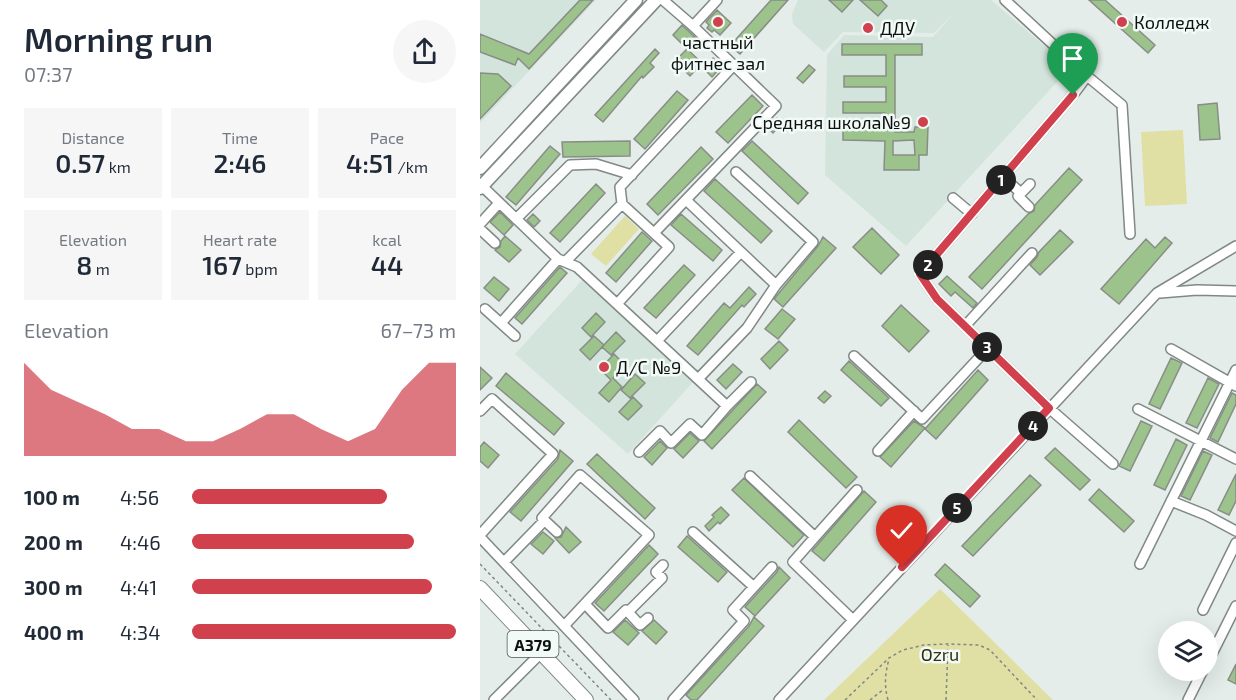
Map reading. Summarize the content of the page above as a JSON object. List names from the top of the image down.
{
  "streets": {
    "highway": ["A379"]
  },
  "parks": ["Ozru"],
  "places": [
    "частный фитнес зал",
    "Колледж",
    "ДДУ",
    "Средняя школа№9",
    "Д/С №9"
  ],
  "page": {
    "heading": ["Morning run", "07:37"],
    "stats": [
      ["Distance", "0.57 km"],
      ["Time", "2:46"],
      ["Pace", "4:51 /km"],
      ["Elevation", "8 m"],
      ["Heart rate", "167 bpm"],
      ["kcal", "44"]
    ],
    "pins": [
      "1",
      "2",
      "3",
      "4",
      "5"
    ],
    "chart": ["Elevation", "67–73 m"],
    "list": [
      {
        "name": "100 m",
        "note": "4:56"
      },
      {
        "name": "200 m",
        "note": "4:46"
      },
      {
        "name": "300 m",
        "note": "4:41"
      },
      {
        "name": "400 m",
        "note": "4:34"
      }
    ]
  }
}
